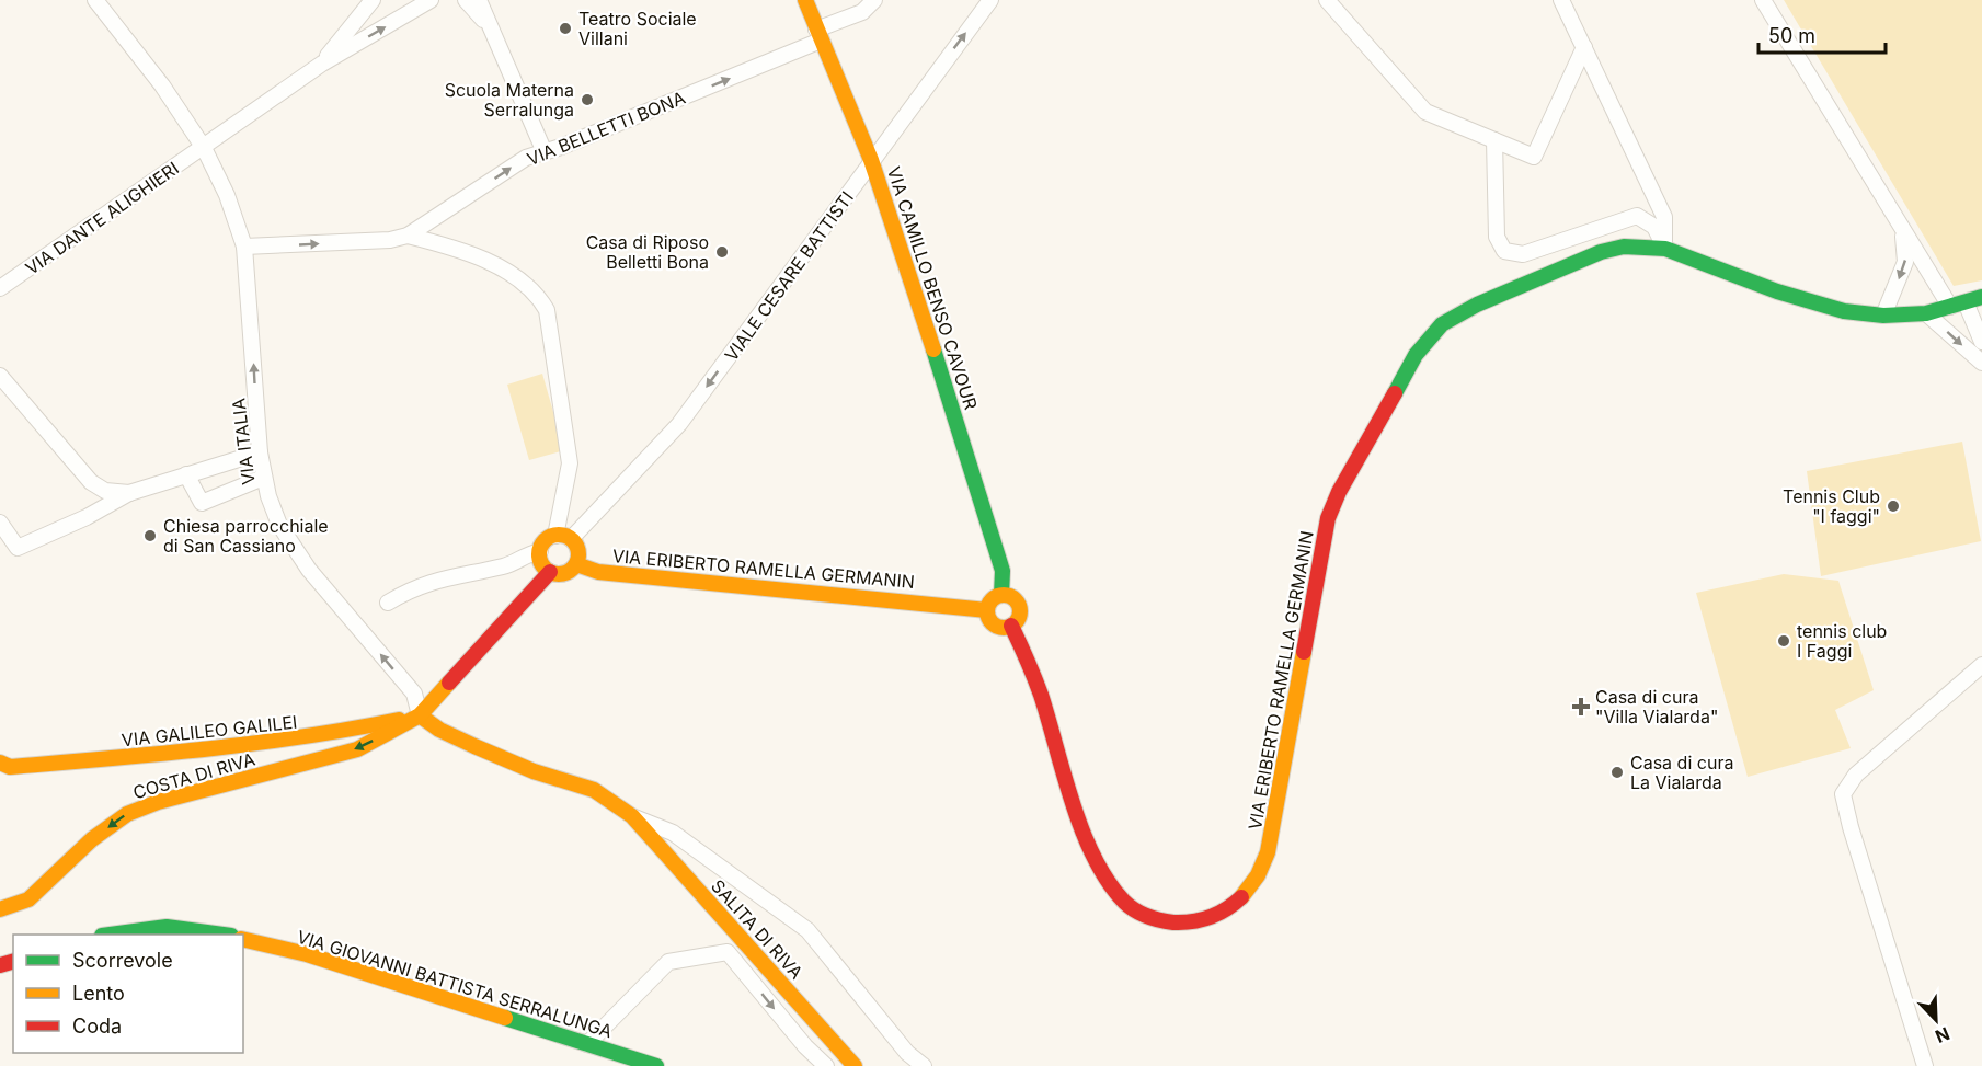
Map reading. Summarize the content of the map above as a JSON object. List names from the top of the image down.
{
  "streets": {
    "street": [
      "VIA BELLETTI BONA",
      "VIA DANTE ALIGHIERI",
      "VIALE CESARE BATTISTI",
      "VIA CAMILLO BENSO CAVOUR",
      "VIA ITALIA",
      "VIA ERIBERTO RAMELLA GERMANIN",
      "VIA GALILEO GALILEI",
      "COSTA DI RIVA",
      "SALITA DI RIVA",
      "VIA GIOVANNI BATTISTA SERRALUNGA"
    ]
  },
  "crossings": [
    ["VIA BELLETTI BONA", "VIA CAMILLO BENSO CAVOUR"],
    ["VIA BELLETTI BONA", "VIA ITALIA"],
    ["VIA DANTE ALIGHIERI", "VIA ITALIA"],
    ["VIALE CESARE BATTISTI", "VIA CAMILLO BENSO CAVOUR"],
    ["VIALE CESARE BATTISTI", "VIA ERIBERTO RAMELLA GERMANIN"],
    ["VIALE CESARE BATTISTI", "COSTA DI RIVA"],
    ["VIA CAMILLO BENSO CAVOUR", "VIA ERIBERTO RAMELLA GERMANIN"],
    ["VIA ITALIA", "VIA GALILEO GALILEI"],
    ["VIA ITALIA", "COSTA DI RIVA"],
    ["VIA ERIBERTO RAMELLA GERMANIN", "COSTA DI RIVA"],
    ["VIA GALILEO GALILEI", "COSTA DI RIVA"],
    ["SALITA DI RIVA", "VIA GIOVANNI BATTISTA SERRALUNGA"]
  ],
  "one_way": ["VIA BELLETTI BONA", "VIA ITALIA", "COSTA DI RIVA"],
  "places": {
    "other": [
      "Teatro Sociale Villani",
      "Scuola Materna Serralunga",
      "Casa di Riposo Belletti Bona",
      "Tennis Club \"I faggi\"",
      "Chiesa parrocchiale di San Cassiano",
      "tennis club I Faggi",
      "Casa di cura La Vialarda"
    ],
    "health": ["Casa di cura \"Villa Vialarda\""]
  },
  "legend": ["Scorrevole", "Lento", "Coda"],
  "scale_bar": "50 m",
  "north": "bottom right"
}
